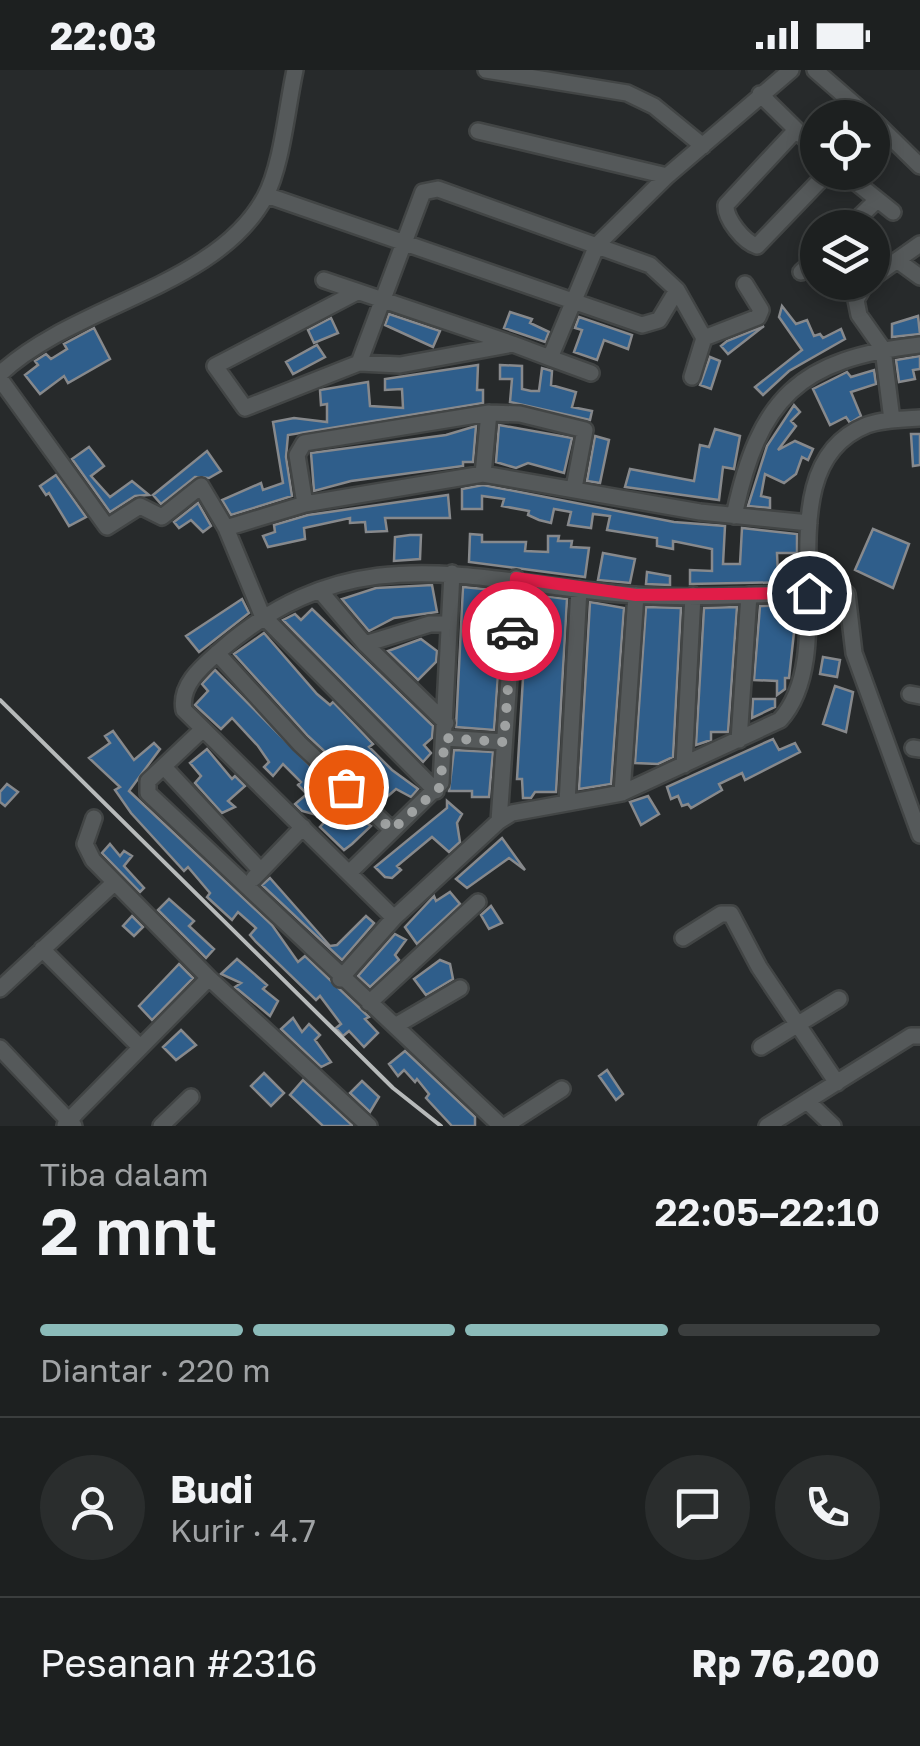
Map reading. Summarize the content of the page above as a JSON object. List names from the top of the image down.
{
  "page": {
    "status": "22:03",
    "heading": ["2 mnt", "Tiba dalam", "22:05–22:10"],
    "panel": [
      "Budi",
      "Kurir · 4.7",
      "Pesanan #2316",
      "Rp 76,200"
    ],
    "bar": "Diantar · 220 m"
  }
}
